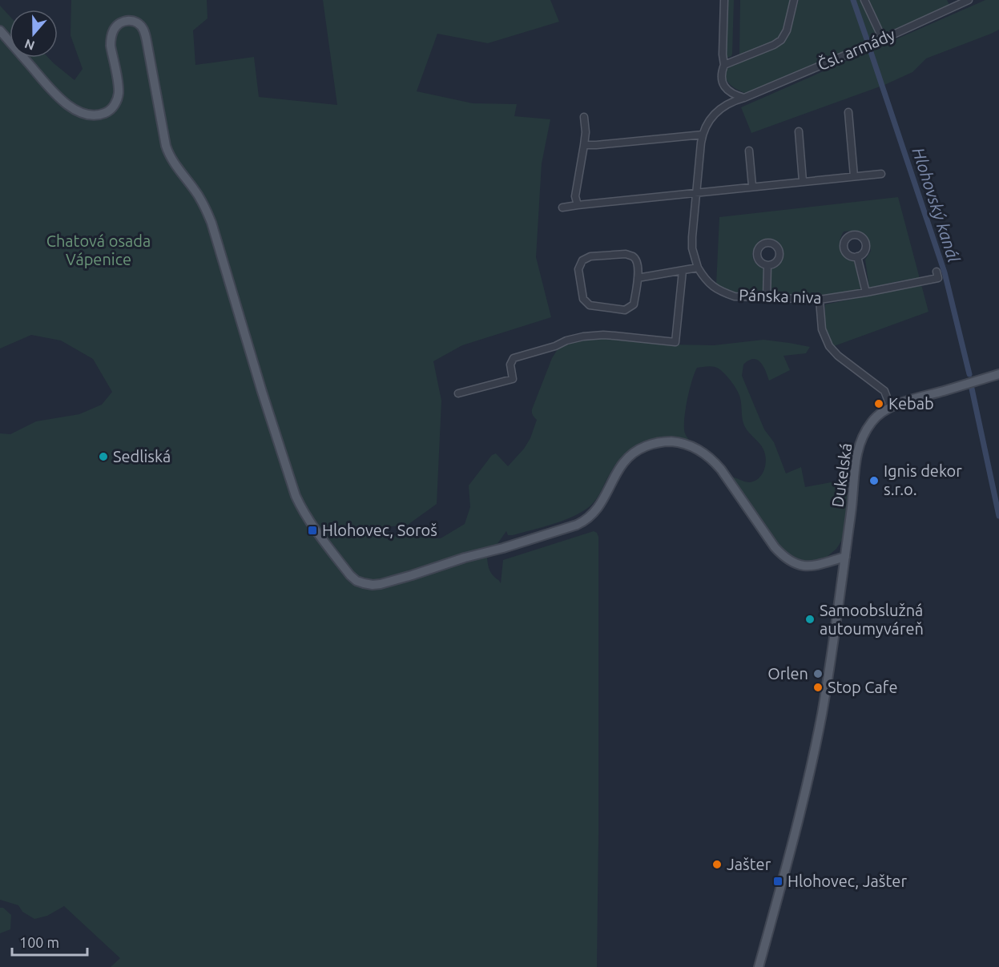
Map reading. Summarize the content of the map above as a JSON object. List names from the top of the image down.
{
  "streets": {
    "main road": ["Dukelská"],
    "street": ["Čsl. armády", "Pánska niva"]
  },
  "water": ["Hlohovský kanál"],
  "parks": ["Chatová osada Vápenice"],
  "places": {
    "other": [
      "Kebab",
      "Sedliská",
      "Ignis dekor s.r.o.",
      "Samoobslužná autoumyváreň",
      "Orlen",
      "Stop Cafe",
      "Jašter"
    ],
    "transit": ["Hlohovec, Soroš", "Hlohovec, Jašter"]
  },
  "scale_bar": "100 m",
  "north": "bottom"
}
